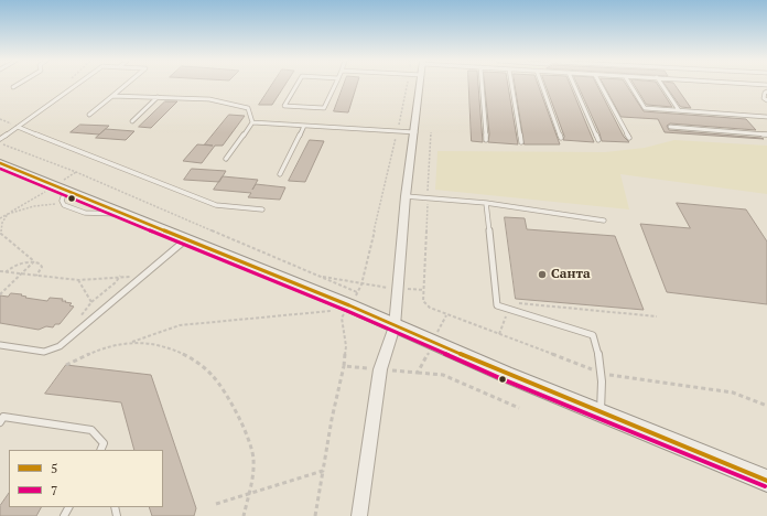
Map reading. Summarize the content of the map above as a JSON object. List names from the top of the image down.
{
  "places": ["Санта"],
  "lines": ["transit line 5", "transit line 7"],
  "legend": ["5", "7"]
}
